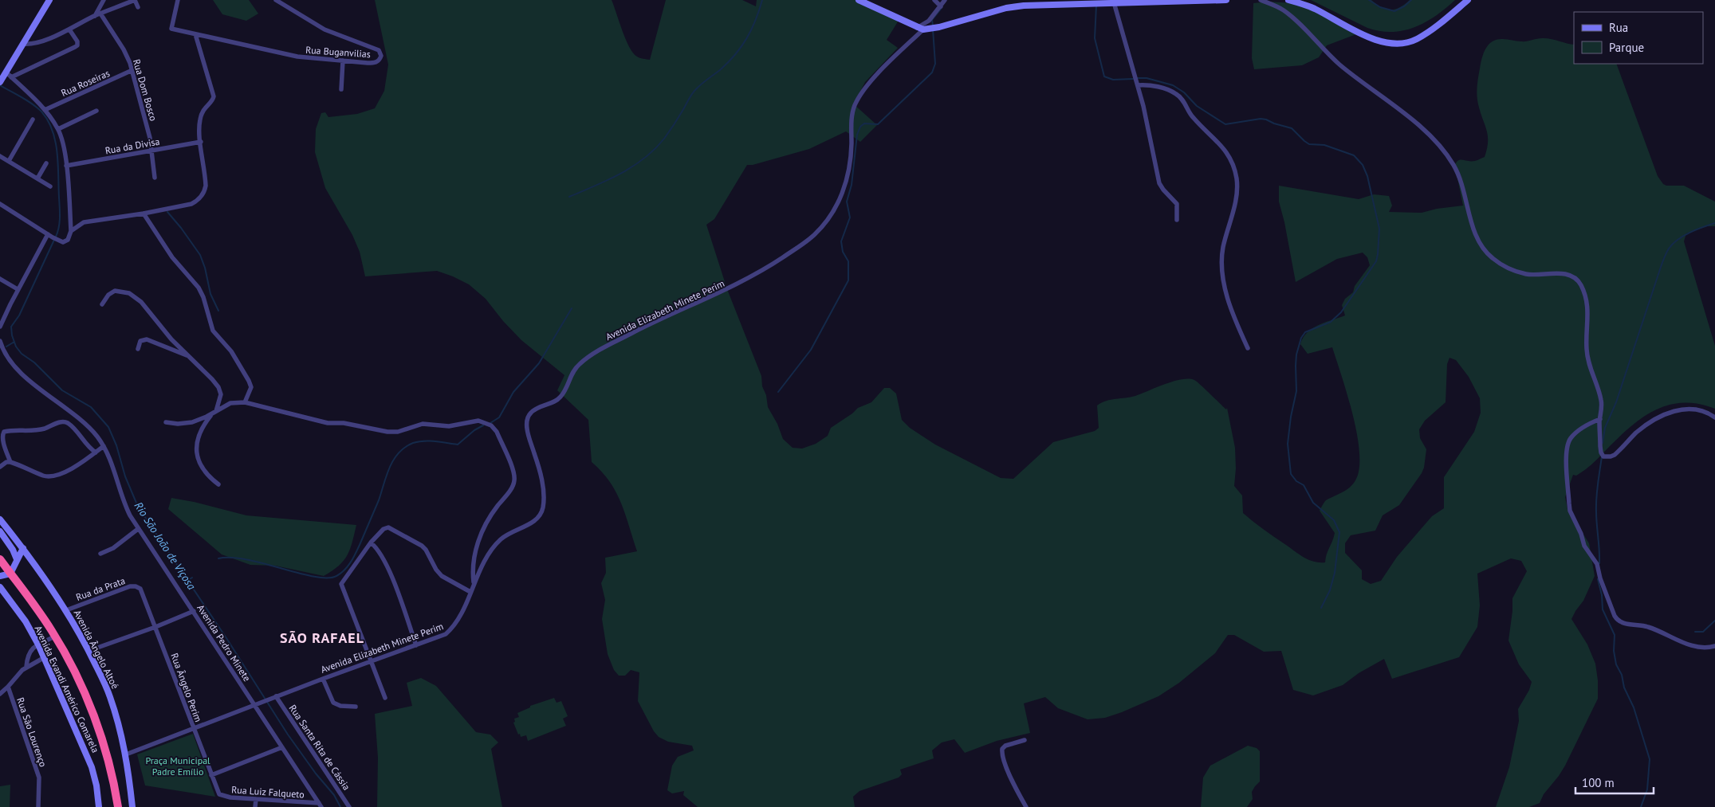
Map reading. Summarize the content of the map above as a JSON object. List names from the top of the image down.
{
  "streets": {
    "street": [
      "Rua Buganvilias",
      "Rua Roseiras",
      "Rua Dom Bosco",
      "Rua da Divisa",
      "Avenida Elizabeth Minete Perim",
      "Rua da Prata",
      "Avenida Pedro Minete",
      "Avenida Ângelo Altoé",
      "Rua Ângelo Perim",
      "Avenida Evandi Américo Comarela",
      "Rua São Lourenço",
      "Rua Santa Rita de Cássia",
      "Rua Luiz Falqueto"
    ]
  },
  "crossings": [
    ["Rua Roseiras", "Rua Dom Bosco"],
    ["Rua Dom Bosco", "Rua da Divisa"],
    ["Avenida Elizabeth Minete Perim", "Avenida Pedro Minete"],
    ["Avenida Elizabeth Minete Perim", "Avenida Ângelo Altoé"],
    ["Avenida Elizabeth Minete Perim", "Rua Ângelo Perim"],
    ["Avenida Elizabeth Minete Perim", "Rua Santa Rita de Cássia"],
    ["Rua da Prata", "Avenida Ângelo Altoé"],
    ["Rua da Prata", "Rua Ângelo Perim"],
    ["Avenida Pedro Minete", "Rua Luiz Falqueto"],
    ["Rua Ângelo Perim", "Rua Luiz Falqueto"]
  ],
  "districts": ["SÃO RAFAEL"],
  "water": ["Rio São João de Viçosa"],
  "parks": ["Praça Municipal Padre Emílio"],
  "legend": ["Rua", "Parque"],
  "scale_bar": "100 m"
}
